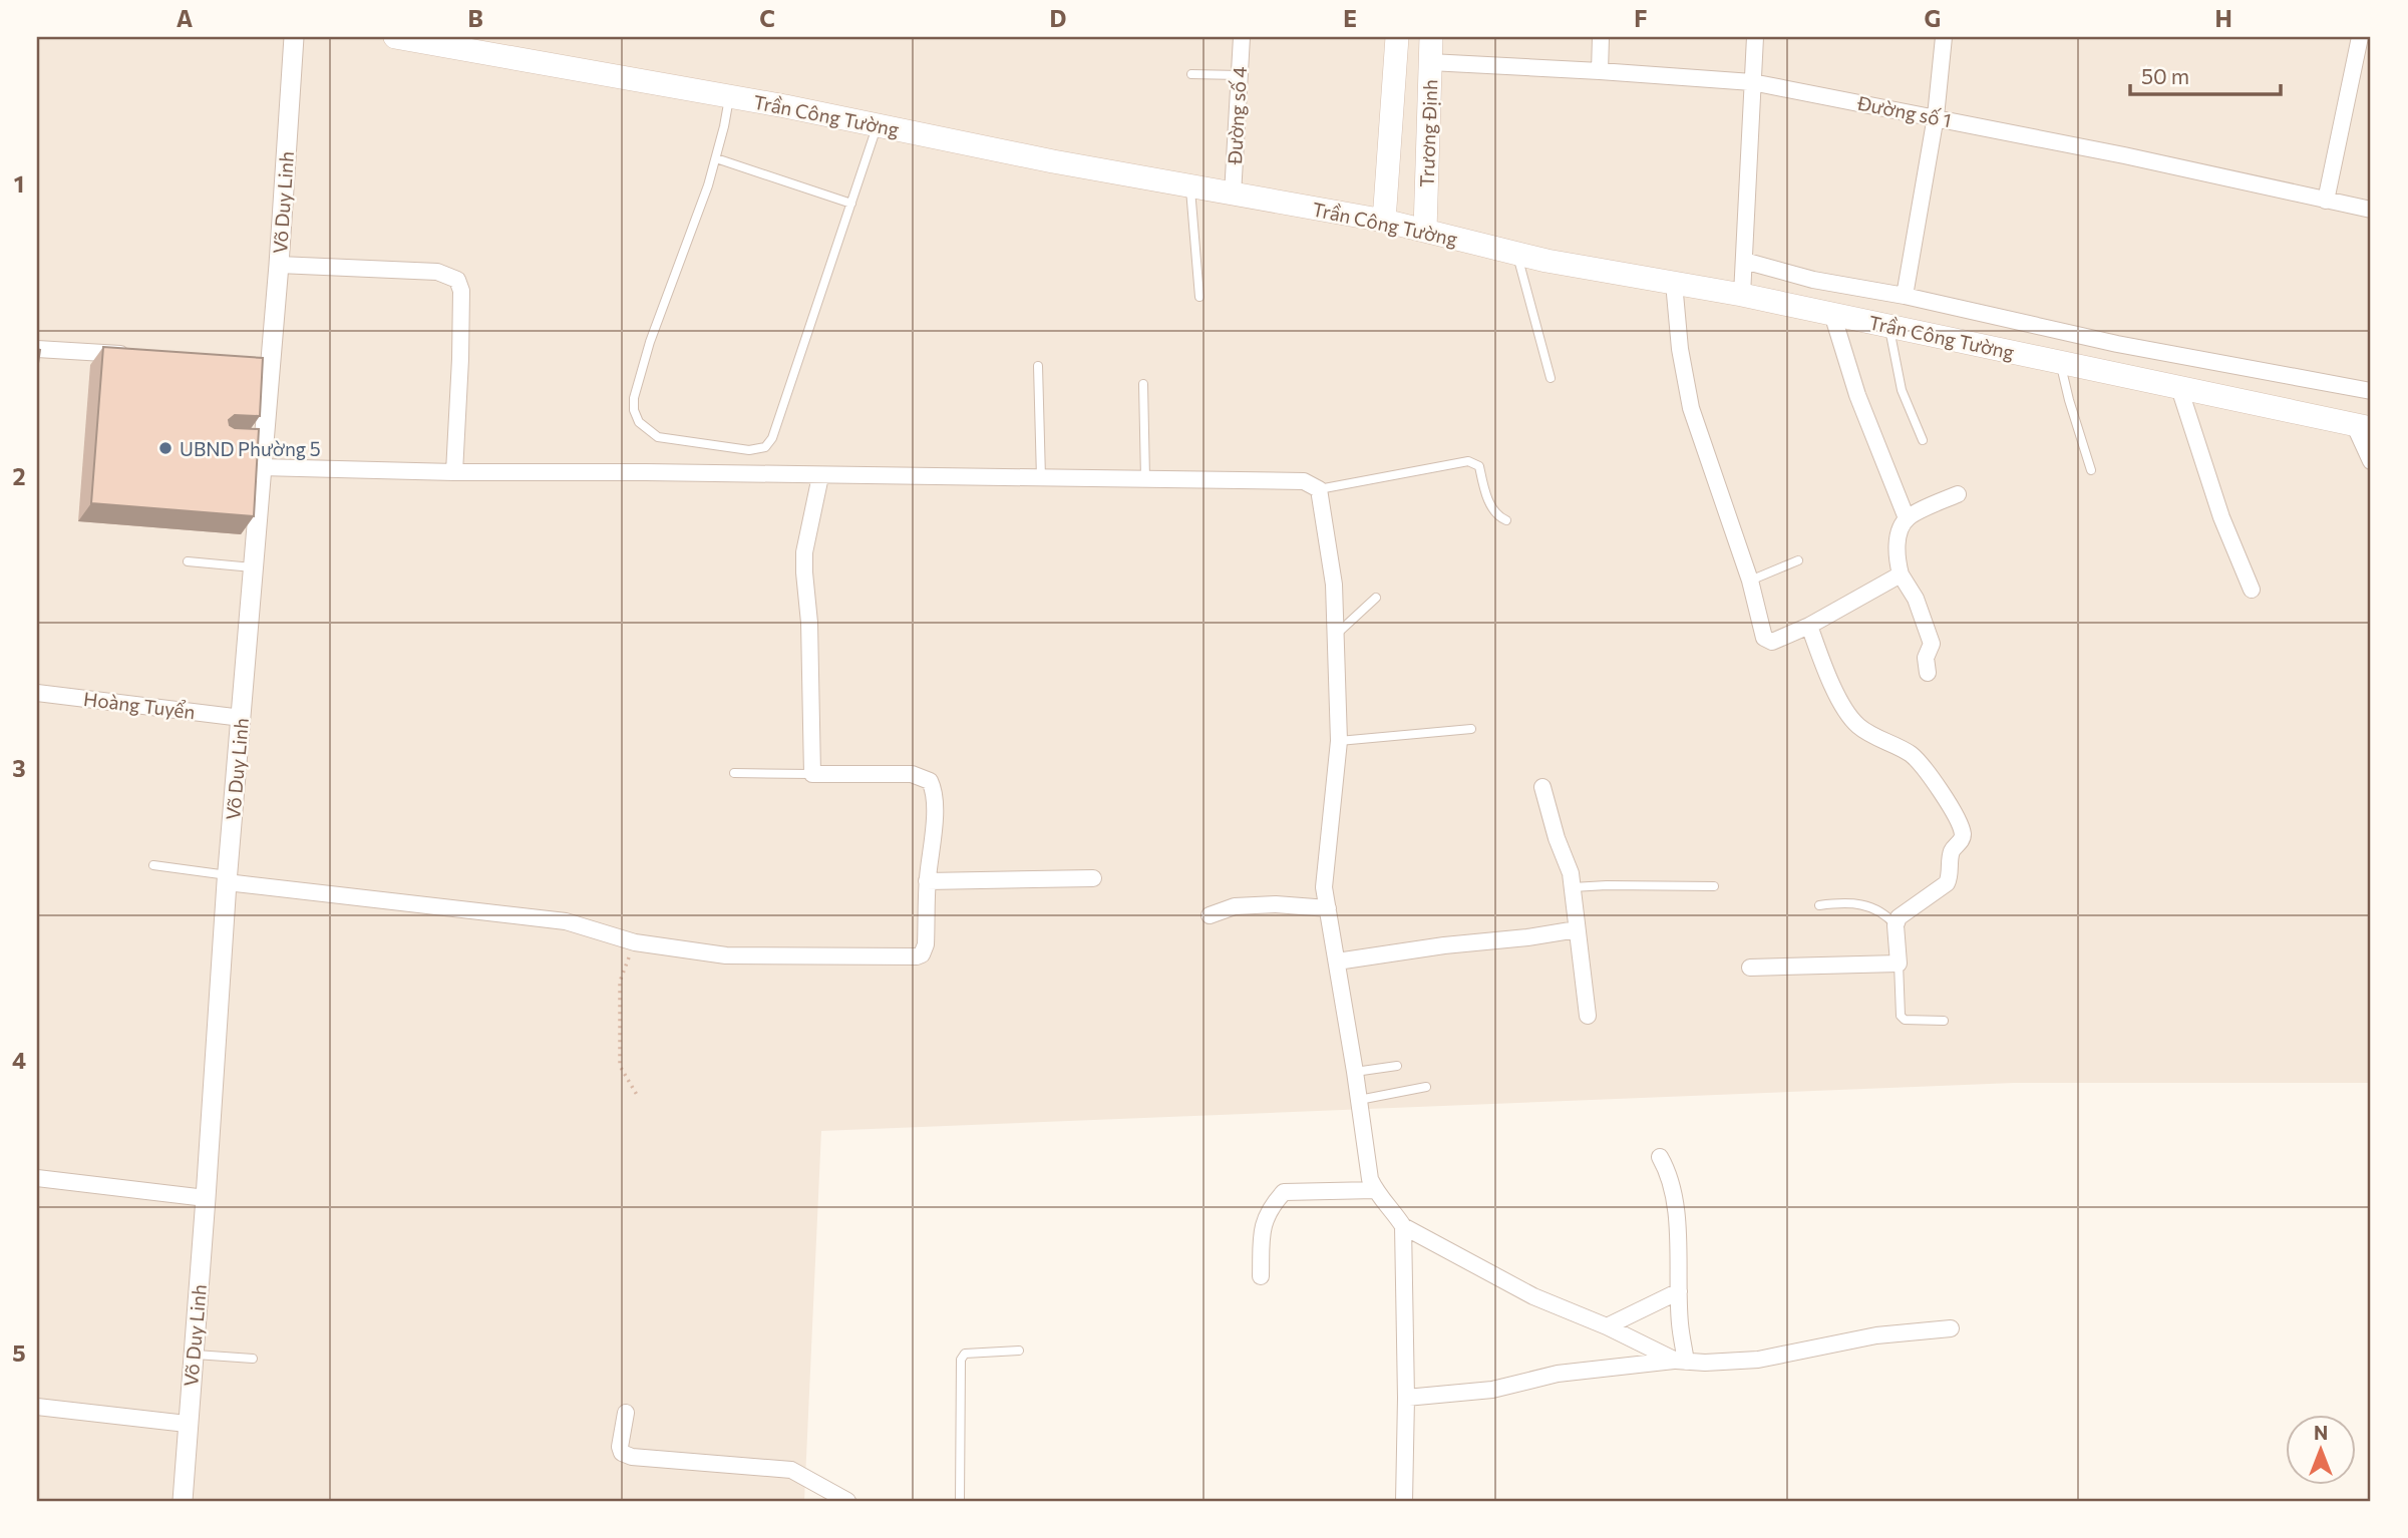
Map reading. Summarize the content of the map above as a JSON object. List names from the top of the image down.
{
  "streets": {
    "main road": ["Trần Công Tường", "Trương Định"],
    "street": [
      "Đường số 1",
      "Đường số 4",
      "Võ Duy Linh",
      "Hoàng Tuyển"
    ]
  },
  "crossings": [
    ["Đường số 1", "Trương Định"],
    ["Trần Công Tường", "Đường số 4"],
    ["Trần Công Tường", "Trương Định"],
    ["Võ Duy Linh", "Hoàng Tuyển"]
  ],
  "places": ["UBND Phường 5"],
  "scale_bar": "50 m",
  "north": "top",
  "grid": {
    "columns": [
      "A",
      "B",
      "C",
      "D",
      "E",
      "F",
      "G",
      "H"
    ],
    "rows": [
      "1",
      "2",
      "3",
      "4",
      "5"
    ]
  }
}
